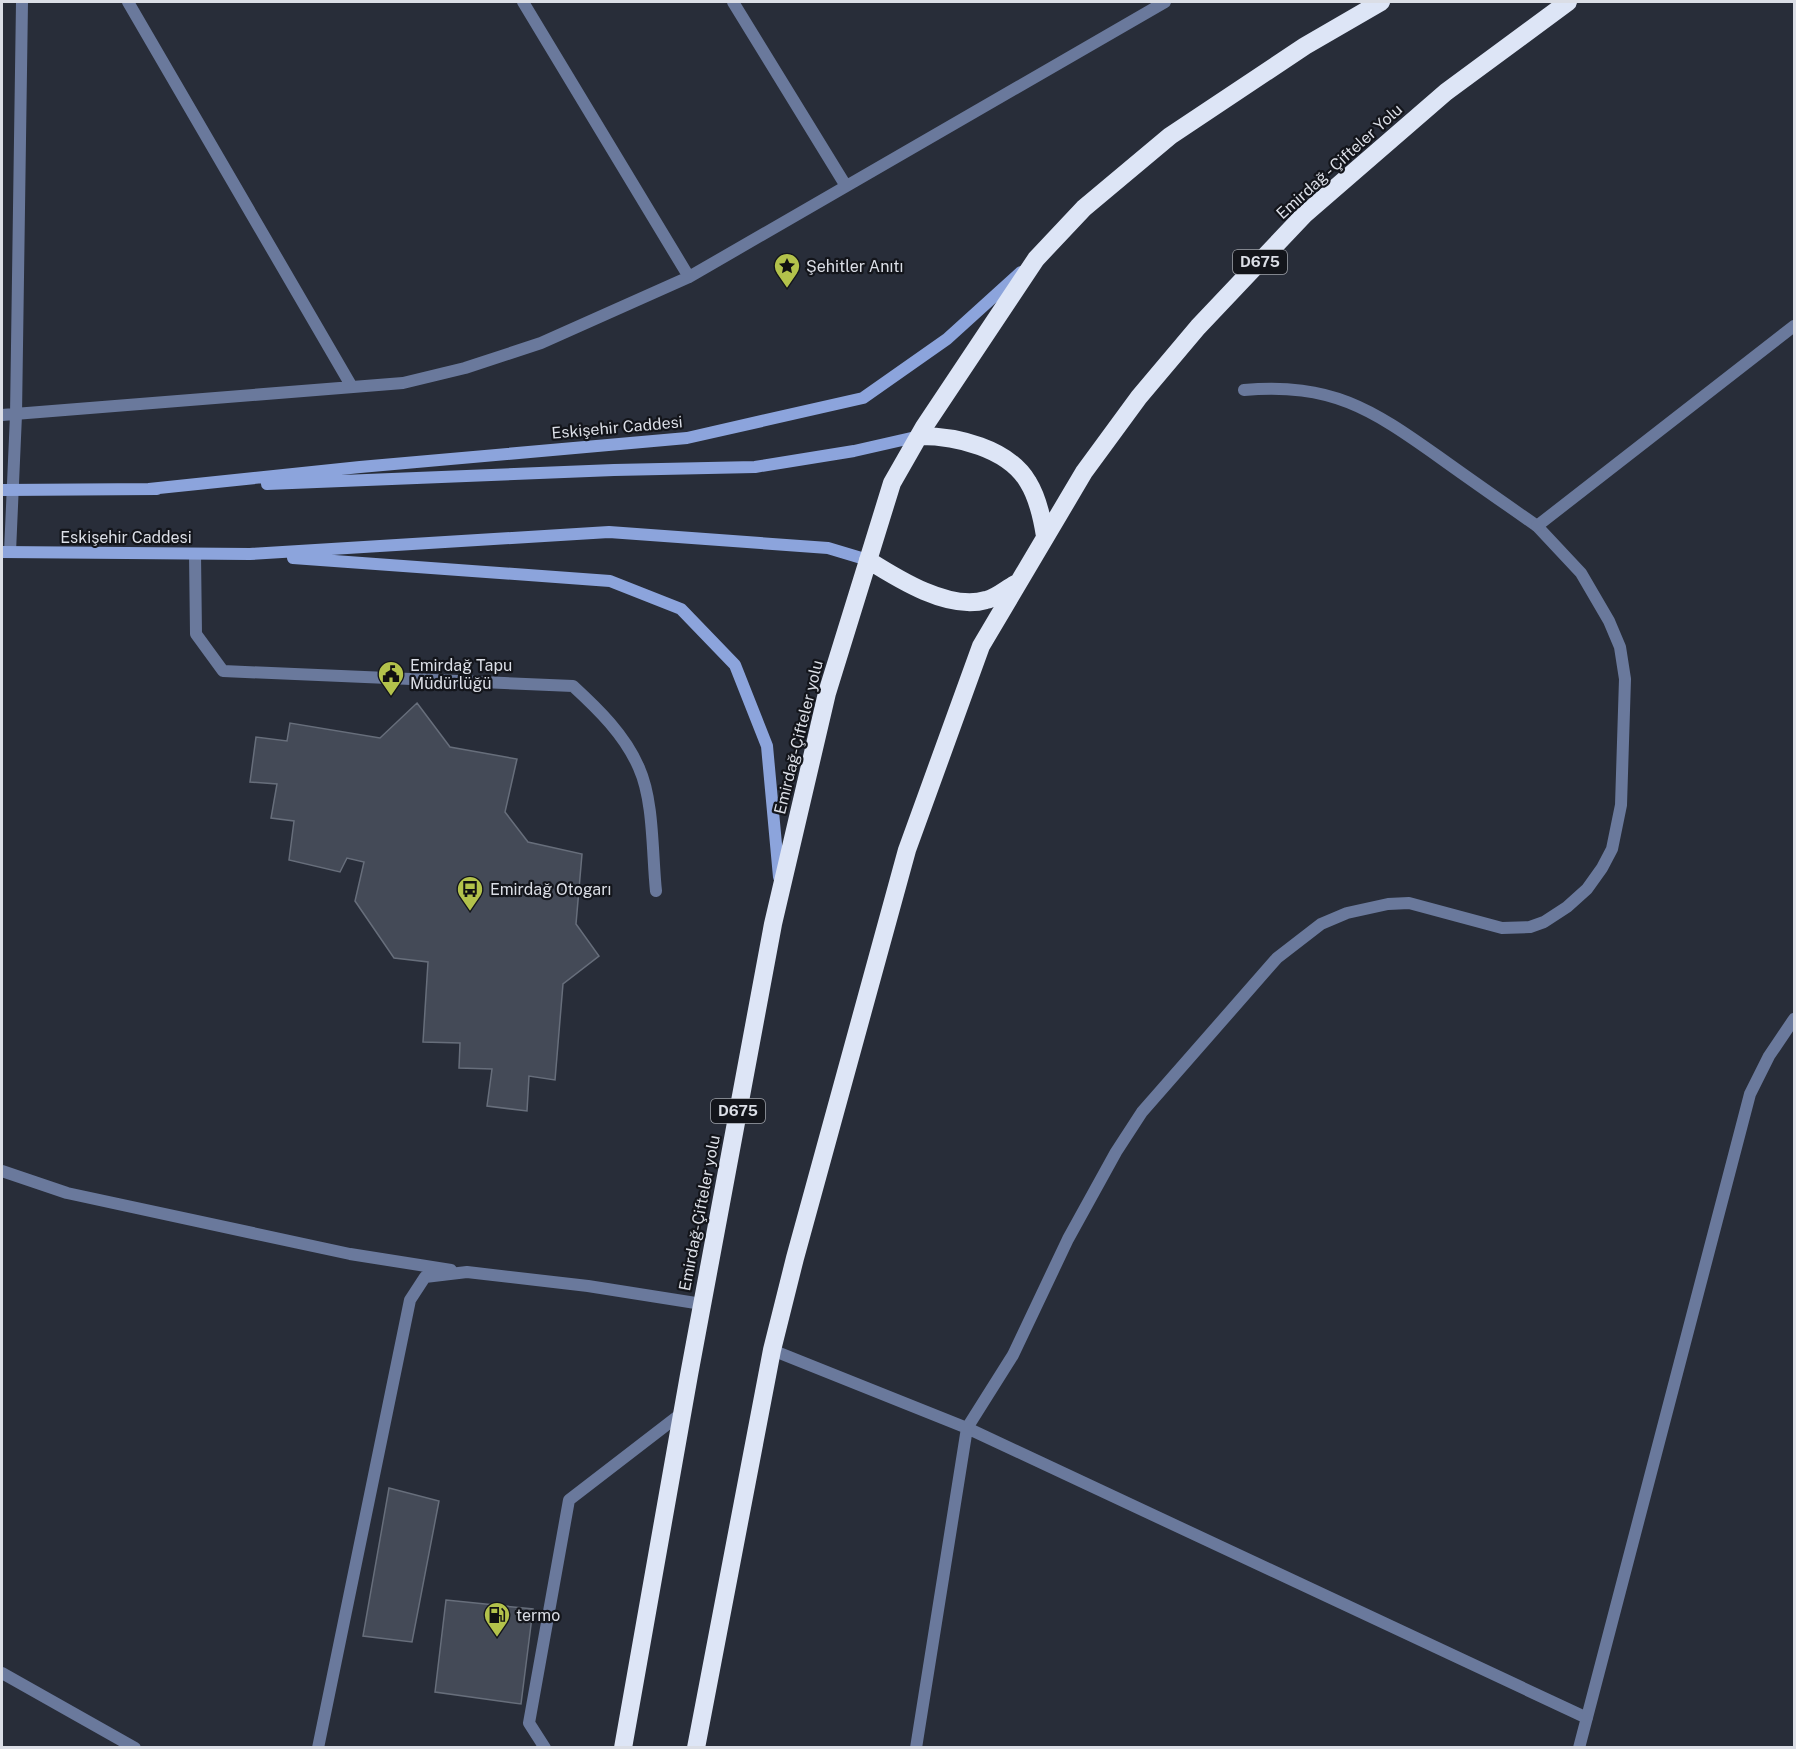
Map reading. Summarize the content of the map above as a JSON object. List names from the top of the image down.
{
  "streets": {
    "highway": ["Emirdağ - Çifteler Yolu", "D675", "Emirdağ-Çifteler yolu"],
    "main road": ["Eskişehir Caddesi"]
  },
  "crossings": [
    ["Emirdağ - Çifteler Yolu", "D675"],
    ["Emirdağ - Çifteler Yolu", "Eskişehir Caddesi"],
    ["Emirdağ - Çifteler Yolu", "Emirdağ-Çifteler yolu"],
    ["D675", "Eskişehir Caddesi"],
    ["D675", "Emirdağ-Çifteler yolu"],
    ["Eskişehir Caddesi", "Emirdağ-Çifteler yolu"]
  ],
  "places": {
    "place": ["Şehitler Anıtı"],
    "public building": ["Emirdağ Tapu Müdürlüğü"],
    "bus stop": ["Emirdağ Otogarı"],
    "fuel station": ["termo"]
  }
}
